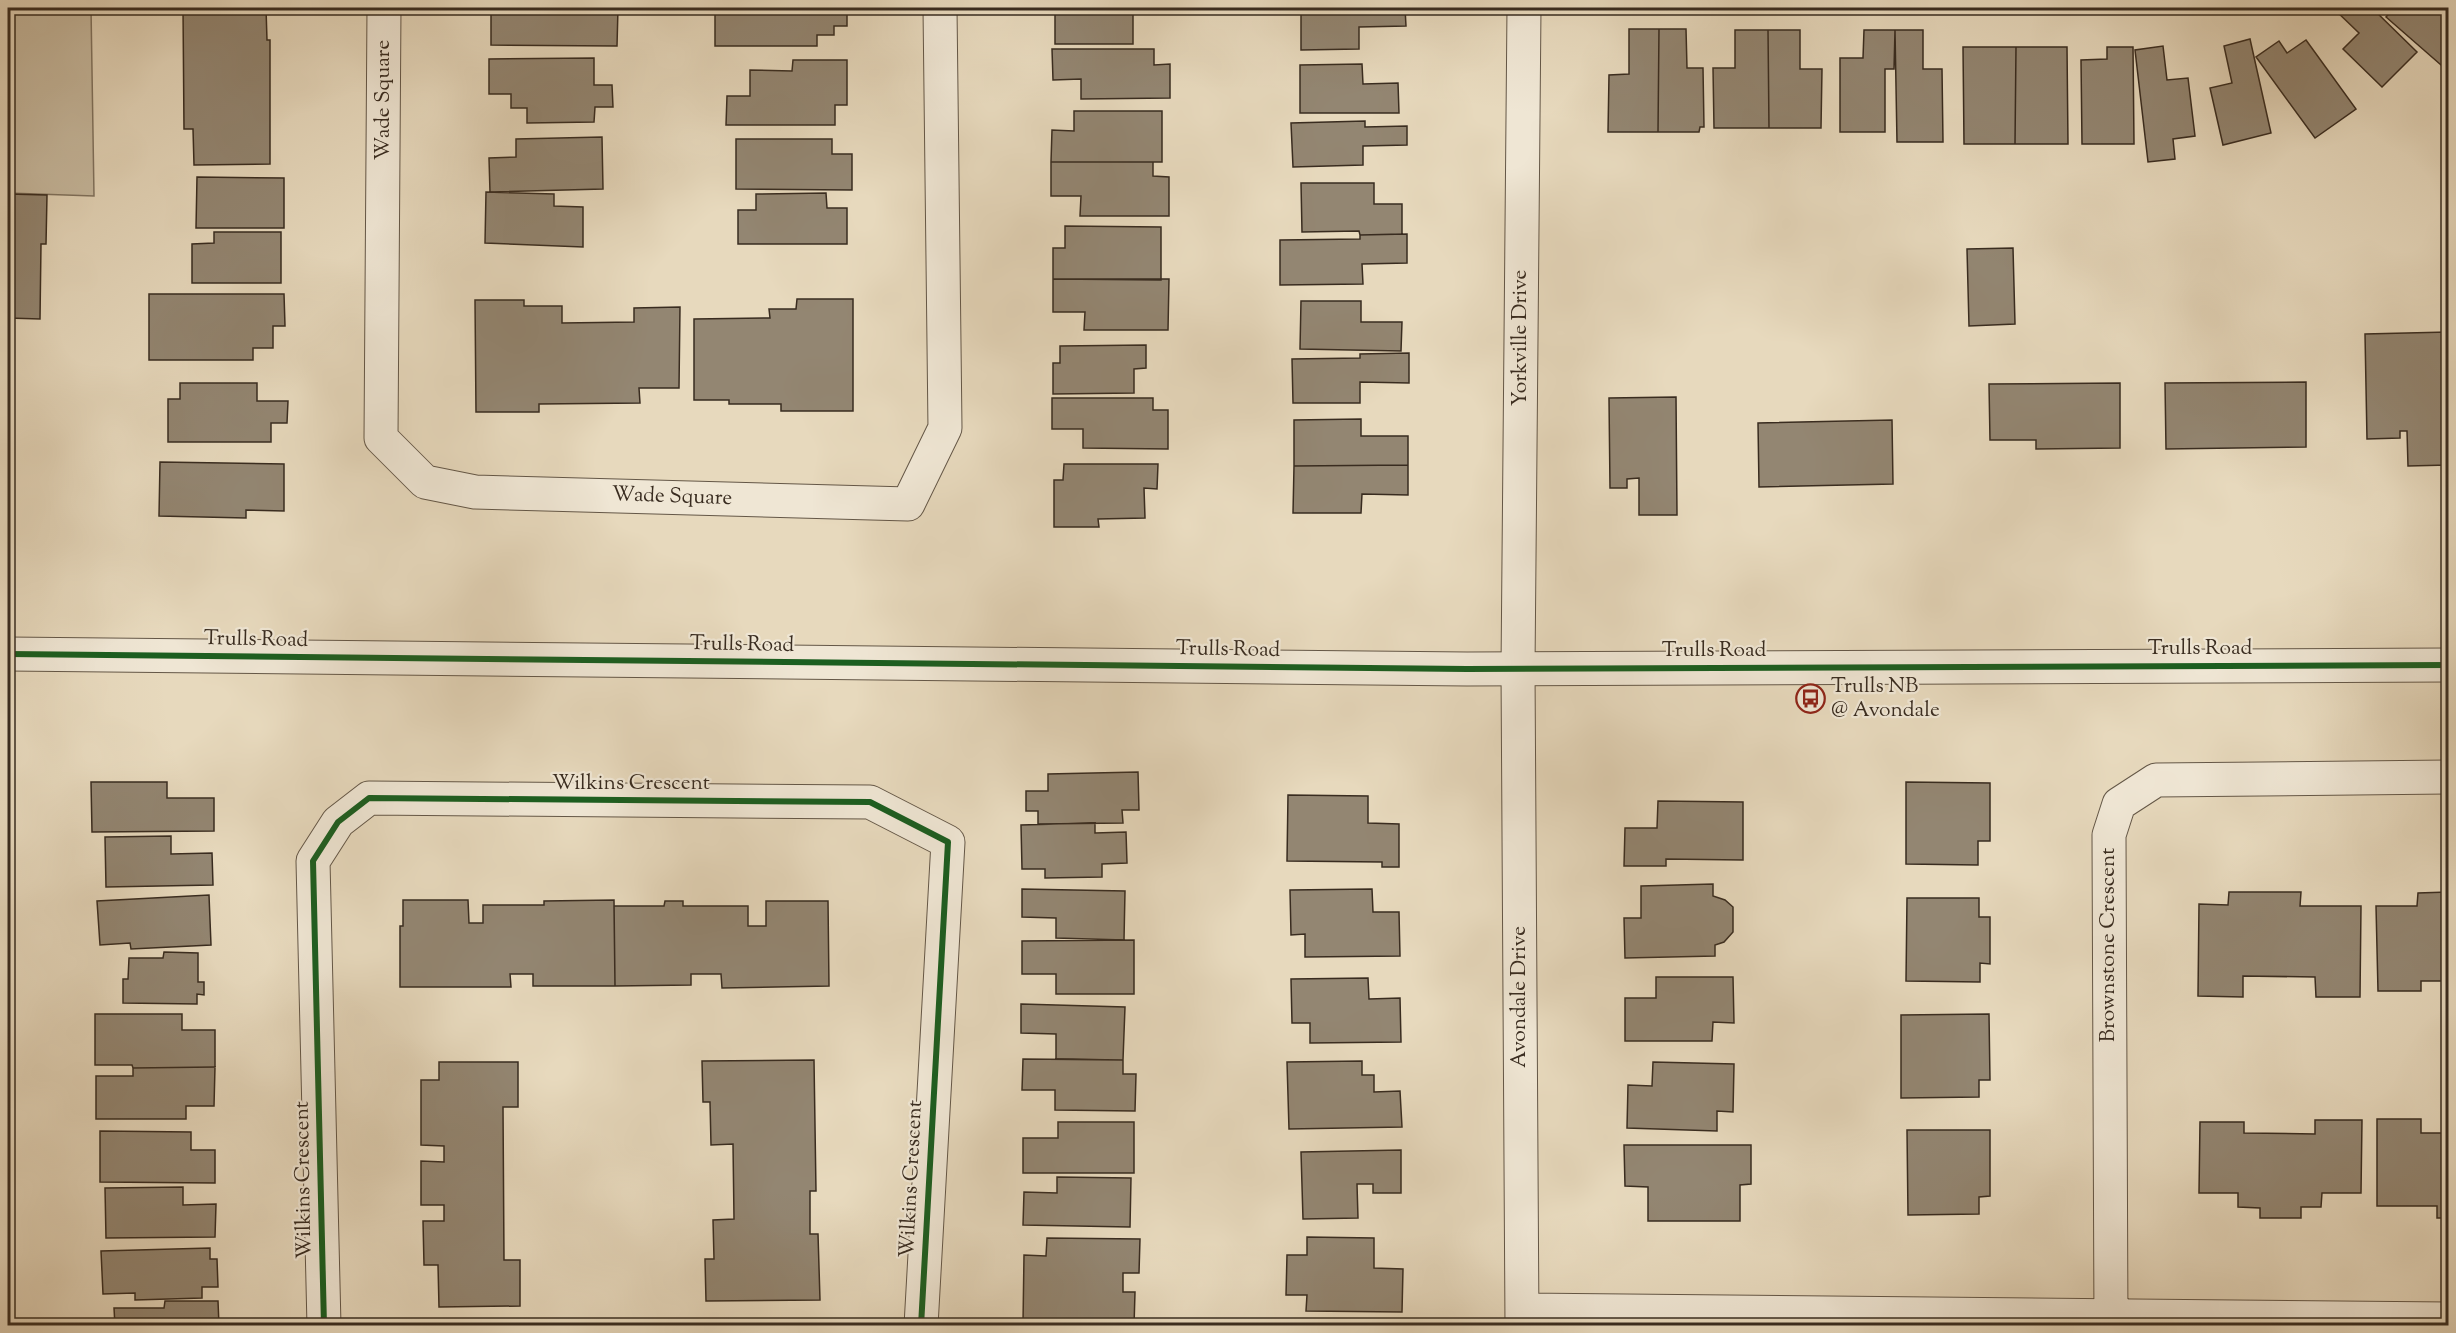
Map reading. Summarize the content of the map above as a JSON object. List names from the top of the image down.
{
  "streets": {
    "street": [
      "Wade Square",
      "Yorkville Drive",
      "Trulls Road",
      "Wilkins Crescent",
      "Brownstone Crescent",
      "Avondale Drive"
    ]
  },
  "crossings": [
    ["Yorkville Drive", "Trulls Road"],
    ["Yorkville Drive", "Avondale Drive"],
    ["Trulls Road", "Avondale Drive"]
  ],
  "places": {
    "bus stop": ["Trulls NB @ Avondale"]
  }
}
